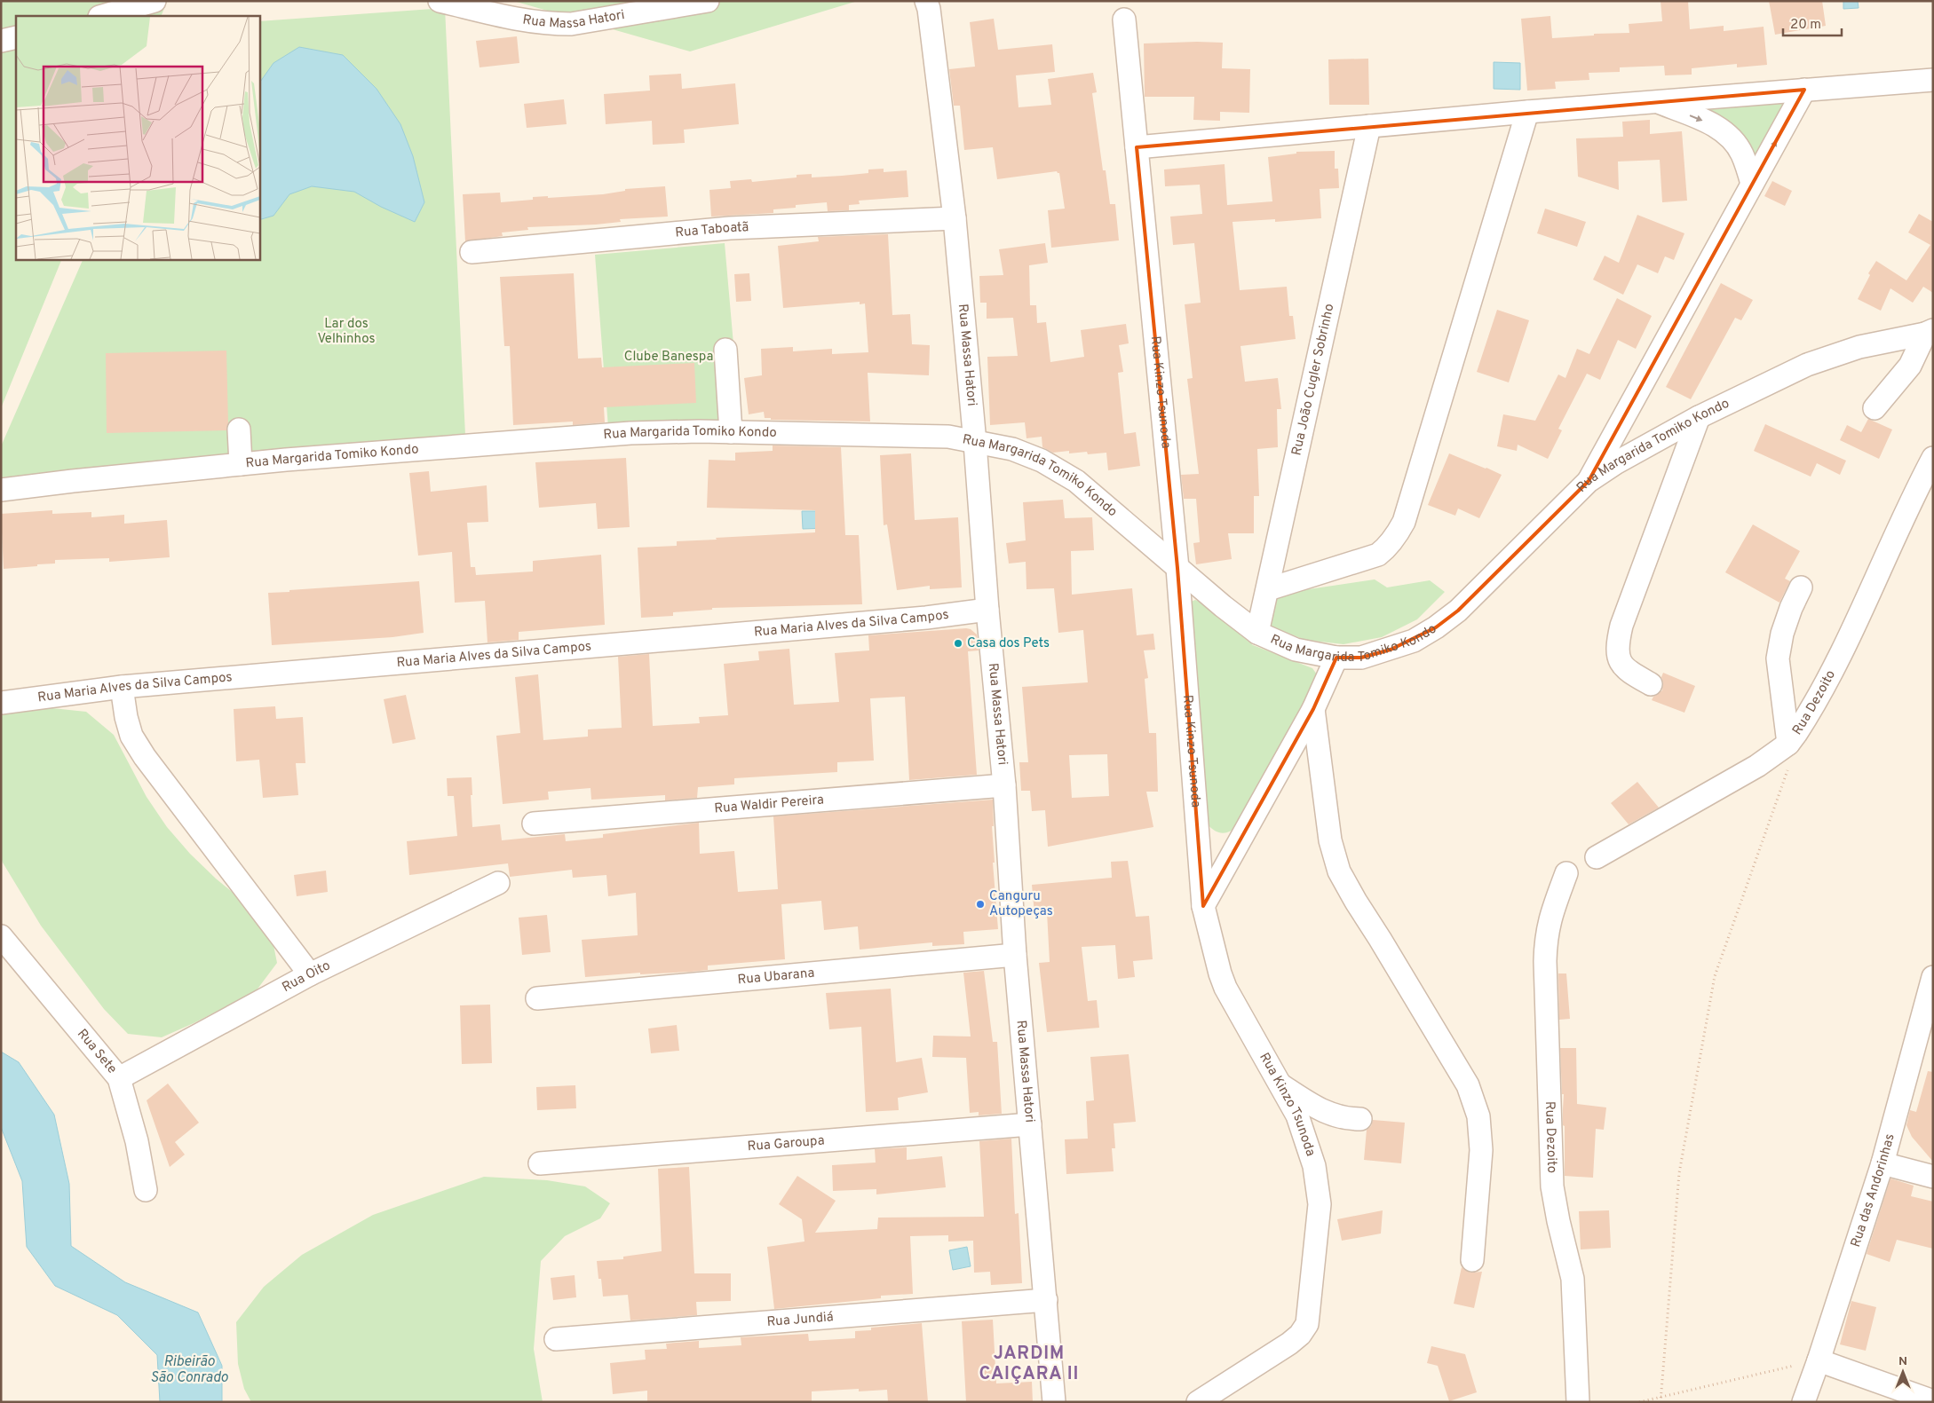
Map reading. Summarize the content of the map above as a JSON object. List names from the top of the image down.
{
  "streets": {
    "street": [
      "Rua Massa Hatori",
      "Rua Taboatã",
      "Rua João Cugler Sobrinho",
      "Rua Kinzo Tsunoda",
      "Rua Margarida Tomiko Kondo",
      "Rua Maria Alves da Silva Campos",
      "Rua Dezoito",
      "Rua Waldir Pereira",
      "Rua Oito",
      "Rua Ubarana",
      "Rua Sete",
      "Rua Garoupa",
      "Rua das Andorinhas",
      "Rua Jundiá"
    ]
  },
  "crossings": [
    ["Rua Massa Hatori", "Rua Taboatã"],
    ["Rua Massa Hatori", "Rua Margarida Tomiko Kondo"],
    ["Rua Massa Hatori", "Rua Maria Alves da Silva Campos"],
    ["Rua Massa Hatori", "Rua Waldir Pereira"],
    ["Rua Massa Hatori", "Rua Ubarana"],
    ["Rua Massa Hatori", "Rua Garoupa"],
    ["Rua Massa Hatori", "Rua Jundiá"],
    ["Rua João Cugler Sobrinho", "Rua Margarida Tomiko Kondo"],
    ["Rua Kinzo Tsunoda", "Rua Margarida Tomiko Kondo"],
    ["Rua Oito", "Rua Sete"]
  ],
  "districts": ["JARDIM CAIÇARA II"],
  "water": ["Ribeirão São Conrado"],
  "parks": ["Lar dos Velhinhos", "Clube Banespa"],
  "places": ["Casa dos Pets", "Canguru Autopeças"],
  "scale_bar": "20 m",
  "north": "top"
}
